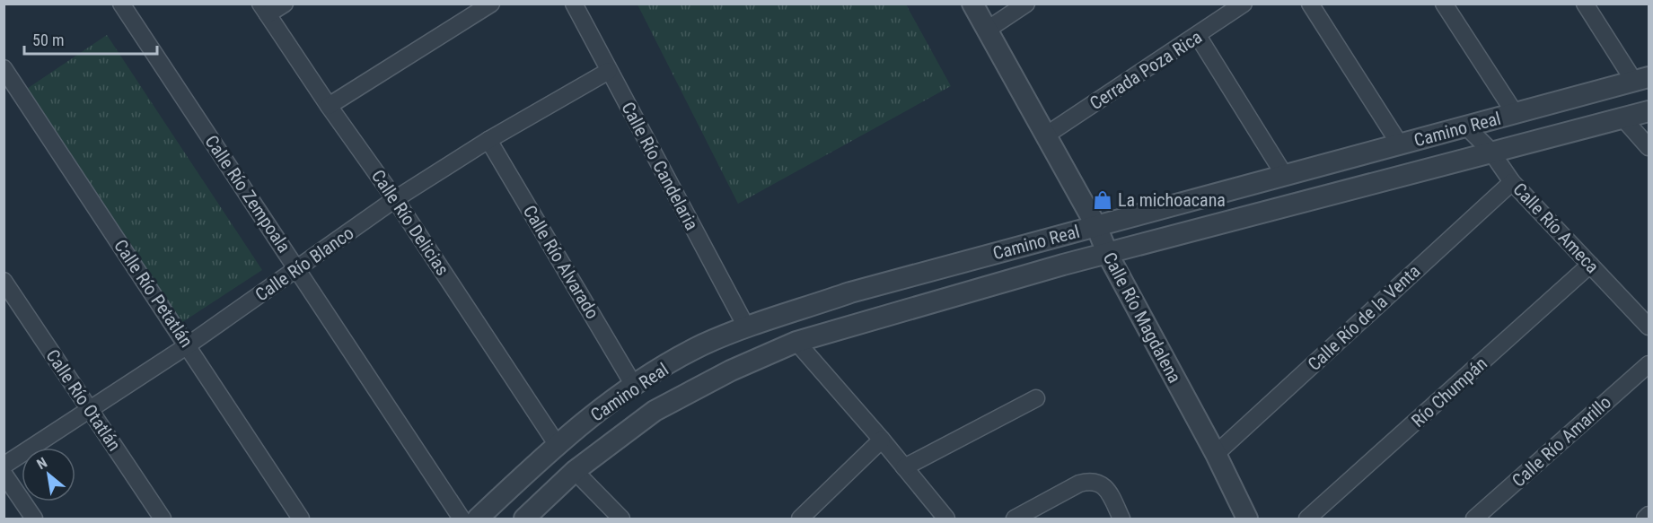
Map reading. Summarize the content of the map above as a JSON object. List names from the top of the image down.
{
  "streets": {
    "street": [
      "Cerrada Poza Rica",
      "Camino Real",
      "Calle Río Candelaria",
      "Calle Río Zempoala",
      "Calle Río Delicias",
      "Calle Río Ameca",
      "Calle Río Alvarado",
      "Calle Río Blanco",
      "Calle Río Petatlán",
      "Calle Río Magdalena",
      "Calle Río de la Venta",
      "Río Chumpán",
      "Calle Río Otatlán",
      "Calle Río Amarillo"
    ]
  },
  "crossings": [
    ["Cerrada Poza Rica", "Calle Río Magdalena"],
    ["Camino Real", "Calle Río Candelaria"],
    ["Camino Real", "Calle Río Delicias"],
    ["Camino Real", "Calle Río Ameca"],
    ["Camino Real", "Calle Río Alvarado"],
    ["Camino Real", "Calle Río Magdalena"],
    ["Calle Río Candelaria", "Calle Río Blanco"],
    ["Calle Río Zempoala", "Calle Río Blanco"],
    ["Calle Río Delicias", "Calle Río Blanco"],
    ["Calle Río Ameca", "Calle Río de la Venta"],
    ["Calle Río Ameca", "Río Chumpán"],
    ["Calle Río Alvarado", "Calle Río Blanco"],
    ["Calle Río Blanco", "Calle Río Petatlán"],
    ["Calle Río Blanco", "Calle Río Otatlán"],
    ["Calle Río Magdalena", "Calle Río de la Venta"]
  ],
  "places": {
    "shop": ["La michoacana"]
  },
  "scale_bar": "50 m",
  "north": "top left"
}
